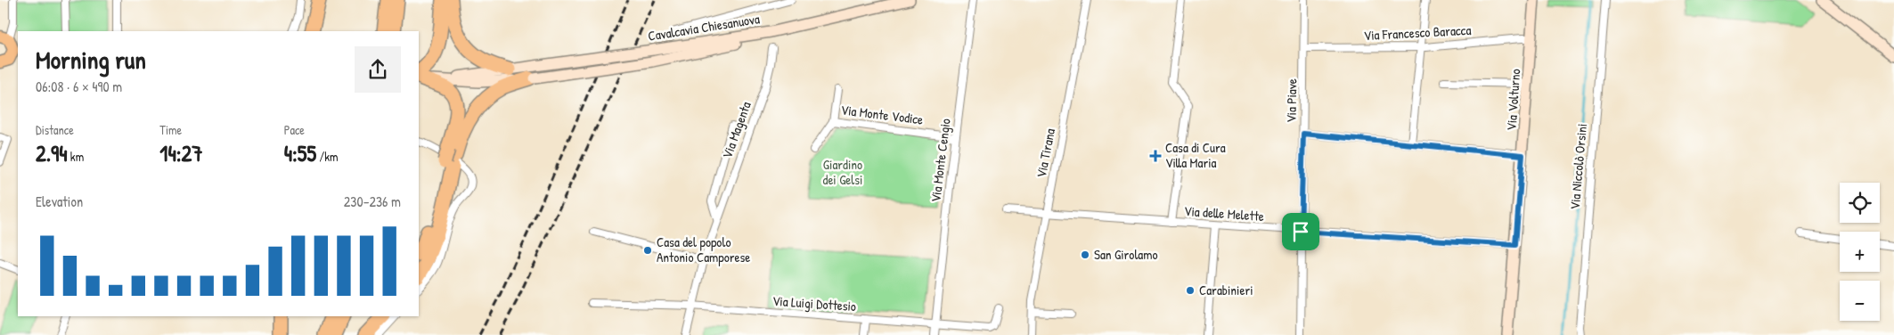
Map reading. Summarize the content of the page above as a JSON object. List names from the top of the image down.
{
  "streets": {
    "main road": ["Cavalcavia Chiesanuova", "Via Volturno"],
    "street": [
      "Via Francesco Baracca",
      "Via Piave",
      "Via Monte Vodice",
      "Via Magenta",
      "Via Tirana",
      "Via Monte Cengio",
      "Via Niccolò Orsini",
      "Via delle Melette",
      "Via Luigi Dottesio"
    ]
  },
  "crossings": [
    ["Via Francesco Baracca", "Via Volturno"],
    ["Via Francesco Baracca", "Via Piave"],
    ["Via Volturno", "Via delle Melette"],
    ["Via Piave", "Via delle Melette"],
    ["Via Monte Vodice", "Via Monte Cengio"],
    ["Via Magenta", "Via Luigi Dottesio"],
    ["Via Tirana", "Via delle Melette"],
    ["Via Monte Cengio", "Via Luigi Dottesio"]
  ],
  "parks": ["Giardino dei Gelsi"],
  "places": {
    "health": ["Casa di Cura Villa Maria"],
    "other": ["Casa del popolo Antonio Camporese", "San Girolamo", "Carabinieri"]
  },
  "page": {
    "heading": ["Morning run", "06:08 · 6 × 490 m"],
    "stats": [
      ["Distance", "2.94 km"],
      ["Time", "14:27"],
      ["Pace", "4:55 /km"]
    ],
    "map_buttons": ["+", "−"],
    "chart": ["Elevation", "230–236 m"]
  }
}
